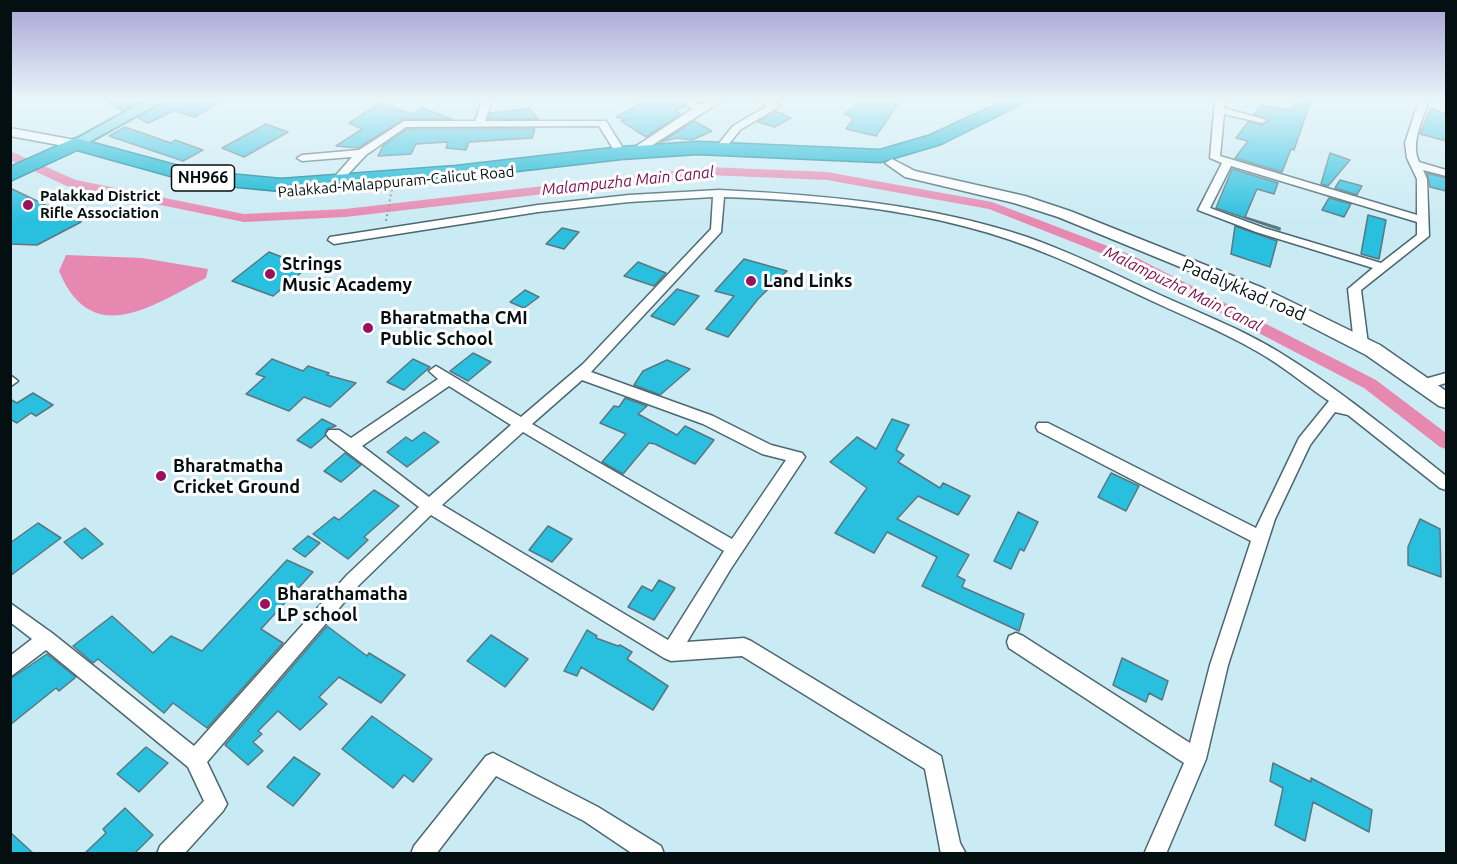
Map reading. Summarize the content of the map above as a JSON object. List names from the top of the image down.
{
  "streets": {
    "highway": ["NH966", "Palakkad-Malappuram-Calicut Road"],
    "street": ["Padalykkad road"]
  },
  "crossings": [
    ["Palakkad-Malappuram-Calicut Road", "Padalykkad road"]
  ],
  "water": ["Malampuzha Main Canal"],
  "places": [
    "Palakkad District Rifle Association",
    "Strings Music Academy",
    "Land Links",
    "Bharatmatha CMI Public School",
    "Bharatmatha Cricket Ground",
    "Bharathamatha LP school"
  ]
}
